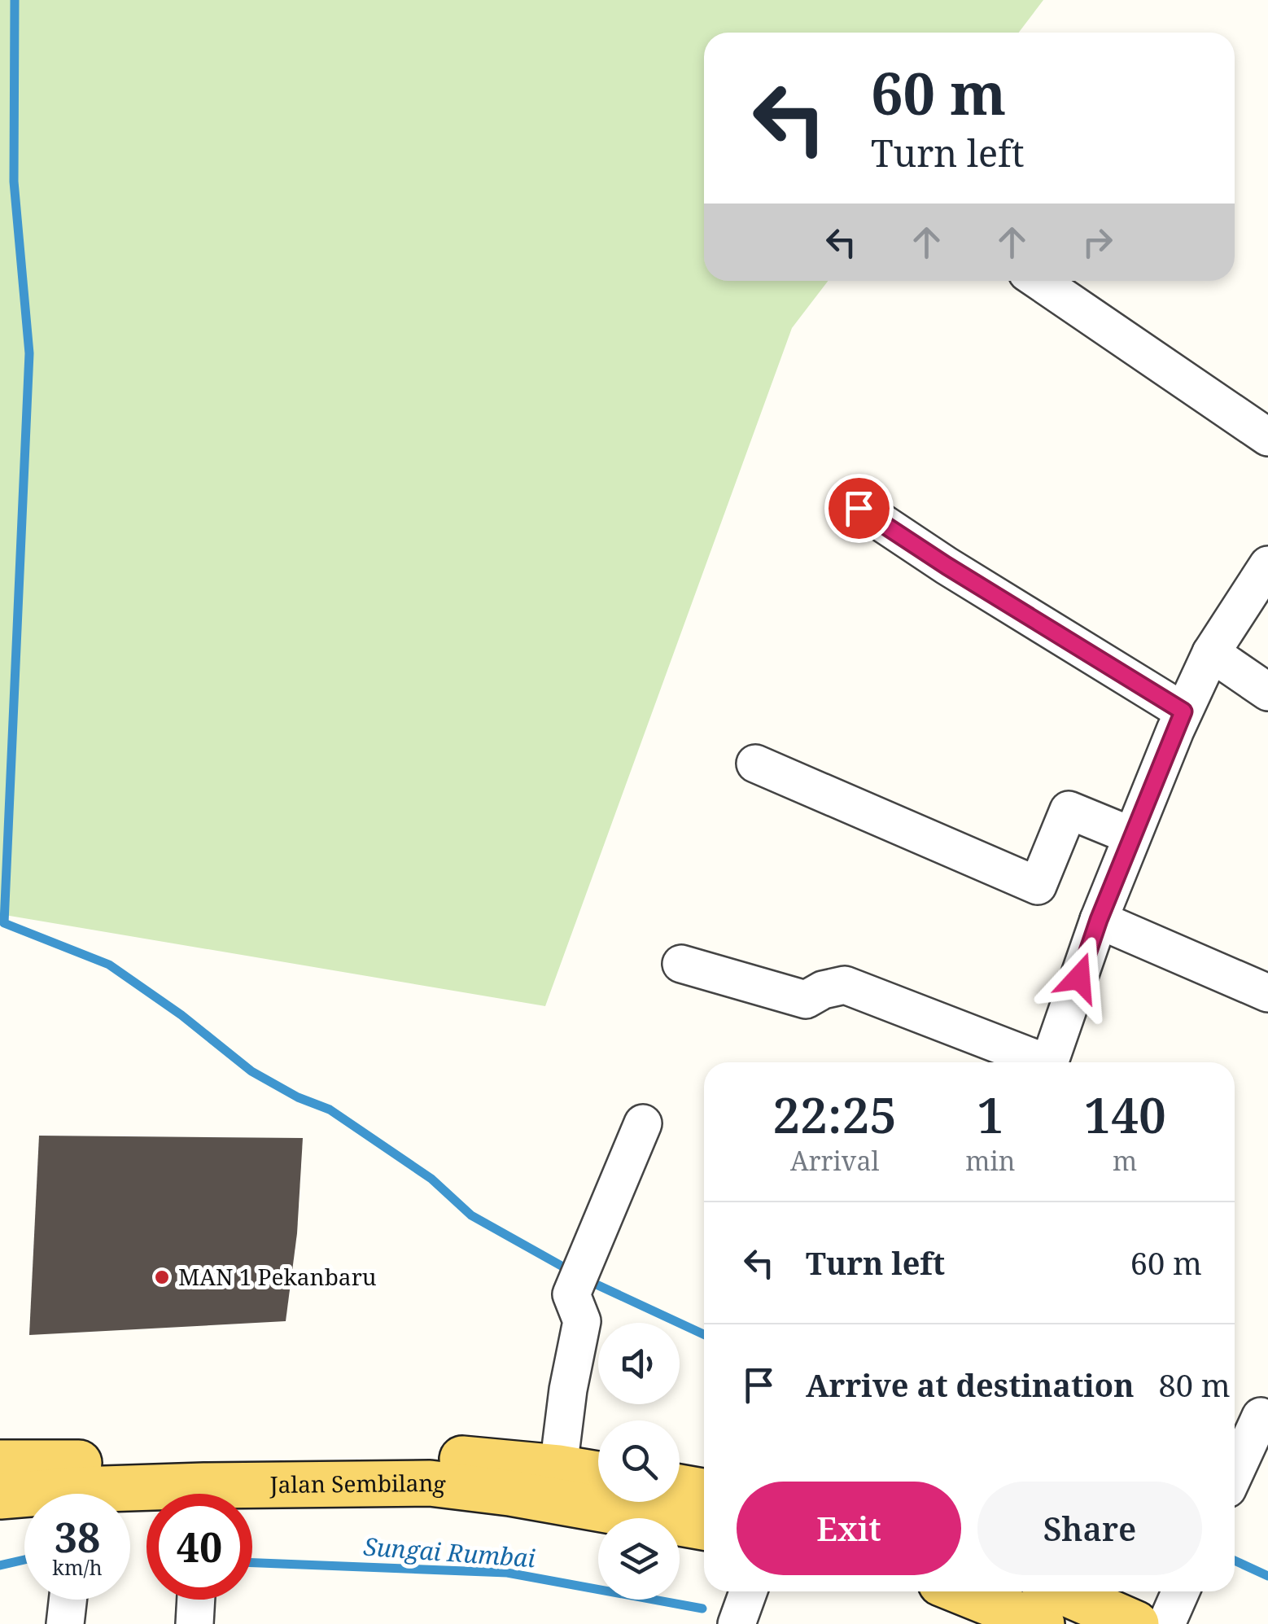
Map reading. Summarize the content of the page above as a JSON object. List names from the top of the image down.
{
  "streets": {
    "main road": ["Jalan Sembilang"]
  },
  "water": ["Sungai Rumbai"],
  "places": ["MAN 1 Pekanbaru"],
  "page": {
    "turn": ["60 m", "Turn left"],
    "eta": [
      "22:25",
      "Arrival",
      "1",
      "min",
      "140",
      "m"
    ],
    "list": [
      {
        "name": "Turn left",
        "value": "60 m"
      },
      {
        "name": "Arrive at destination",
        "value": "80 m"
      }
    ],
    "buttons": ["Exit", "Share"],
    "speed": "38 km/h",
    "limit": "40"
  }
}
